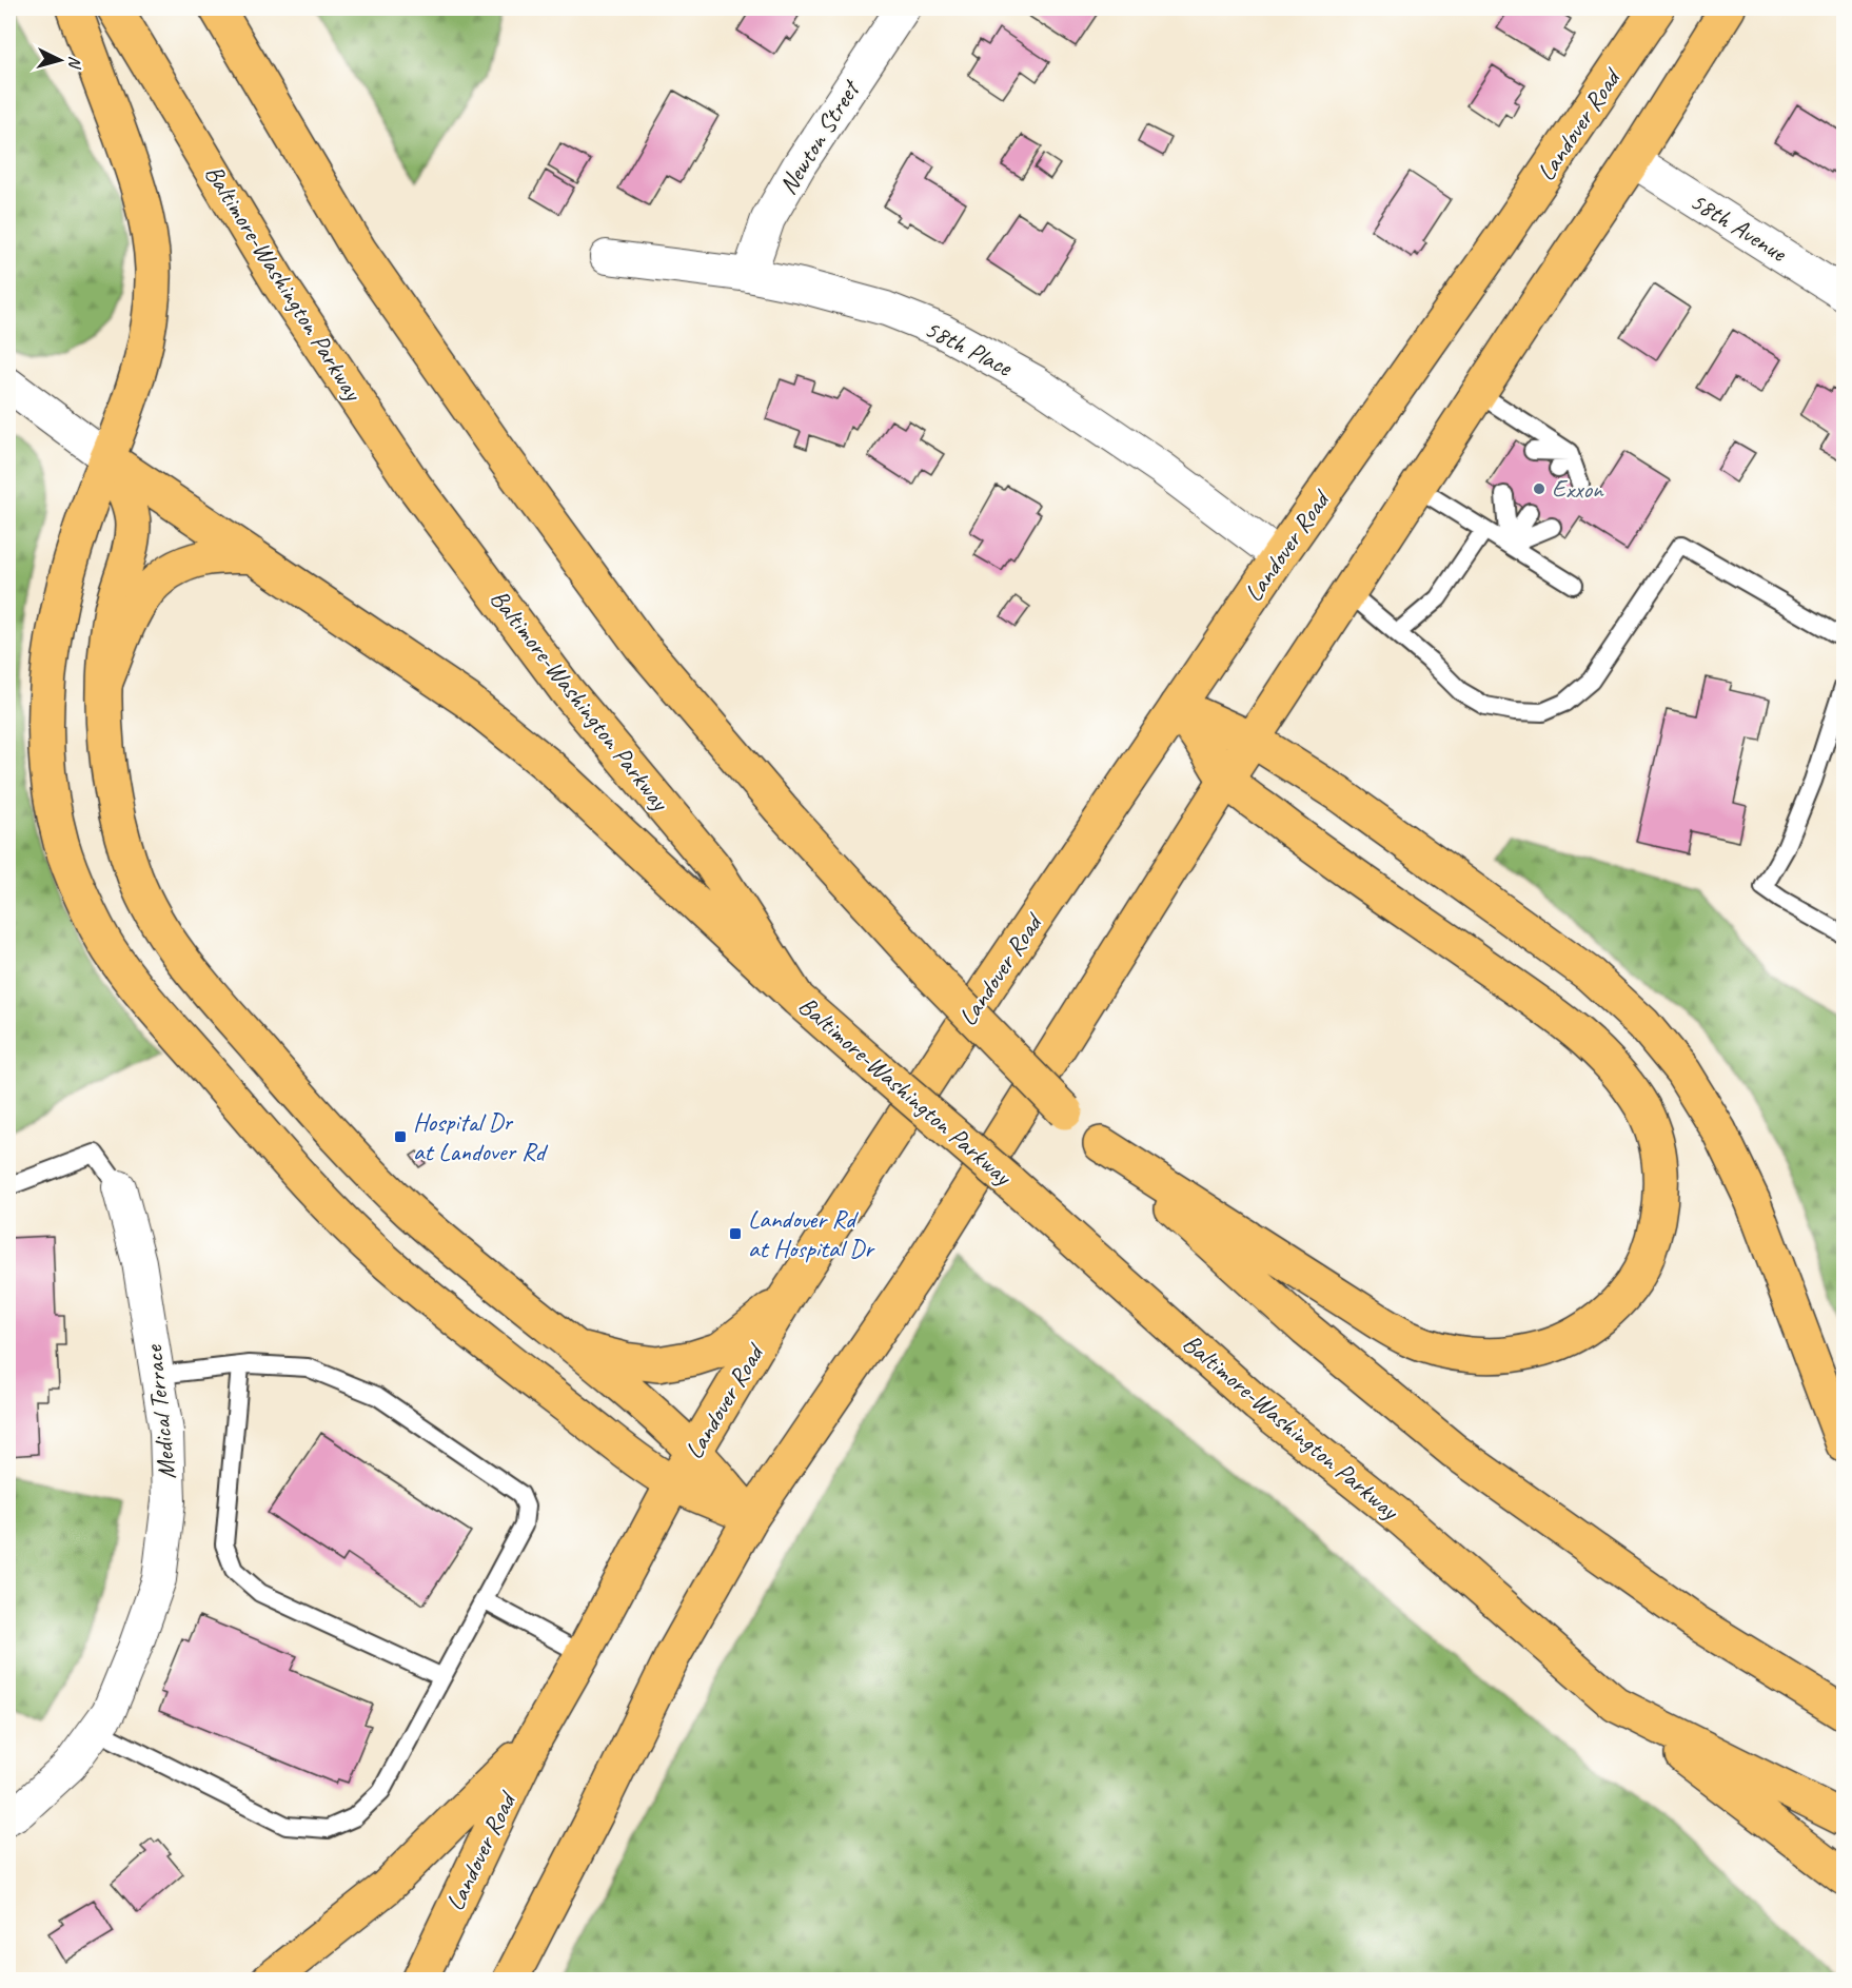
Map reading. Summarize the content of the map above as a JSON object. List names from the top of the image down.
{
  "streets": {
    "main road": ["Landover Road", "Baltimore-Washington Parkway"],
    "street": [
      "Newton Street",
      "58th Avenue",
      "58th Place",
      "Medical Terrace"
    ]
  },
  "crossings": [
    ["Landover Road", "58th Place"],
    ["Newton Street", "58th Place"]
  ],
  "places": {
    "other": ["Exxon"],
    "transit": ["Hospital Dr at Landover Rd", "Landover Rd at Hospital Dr"]
  },
  "north": "right"
}
